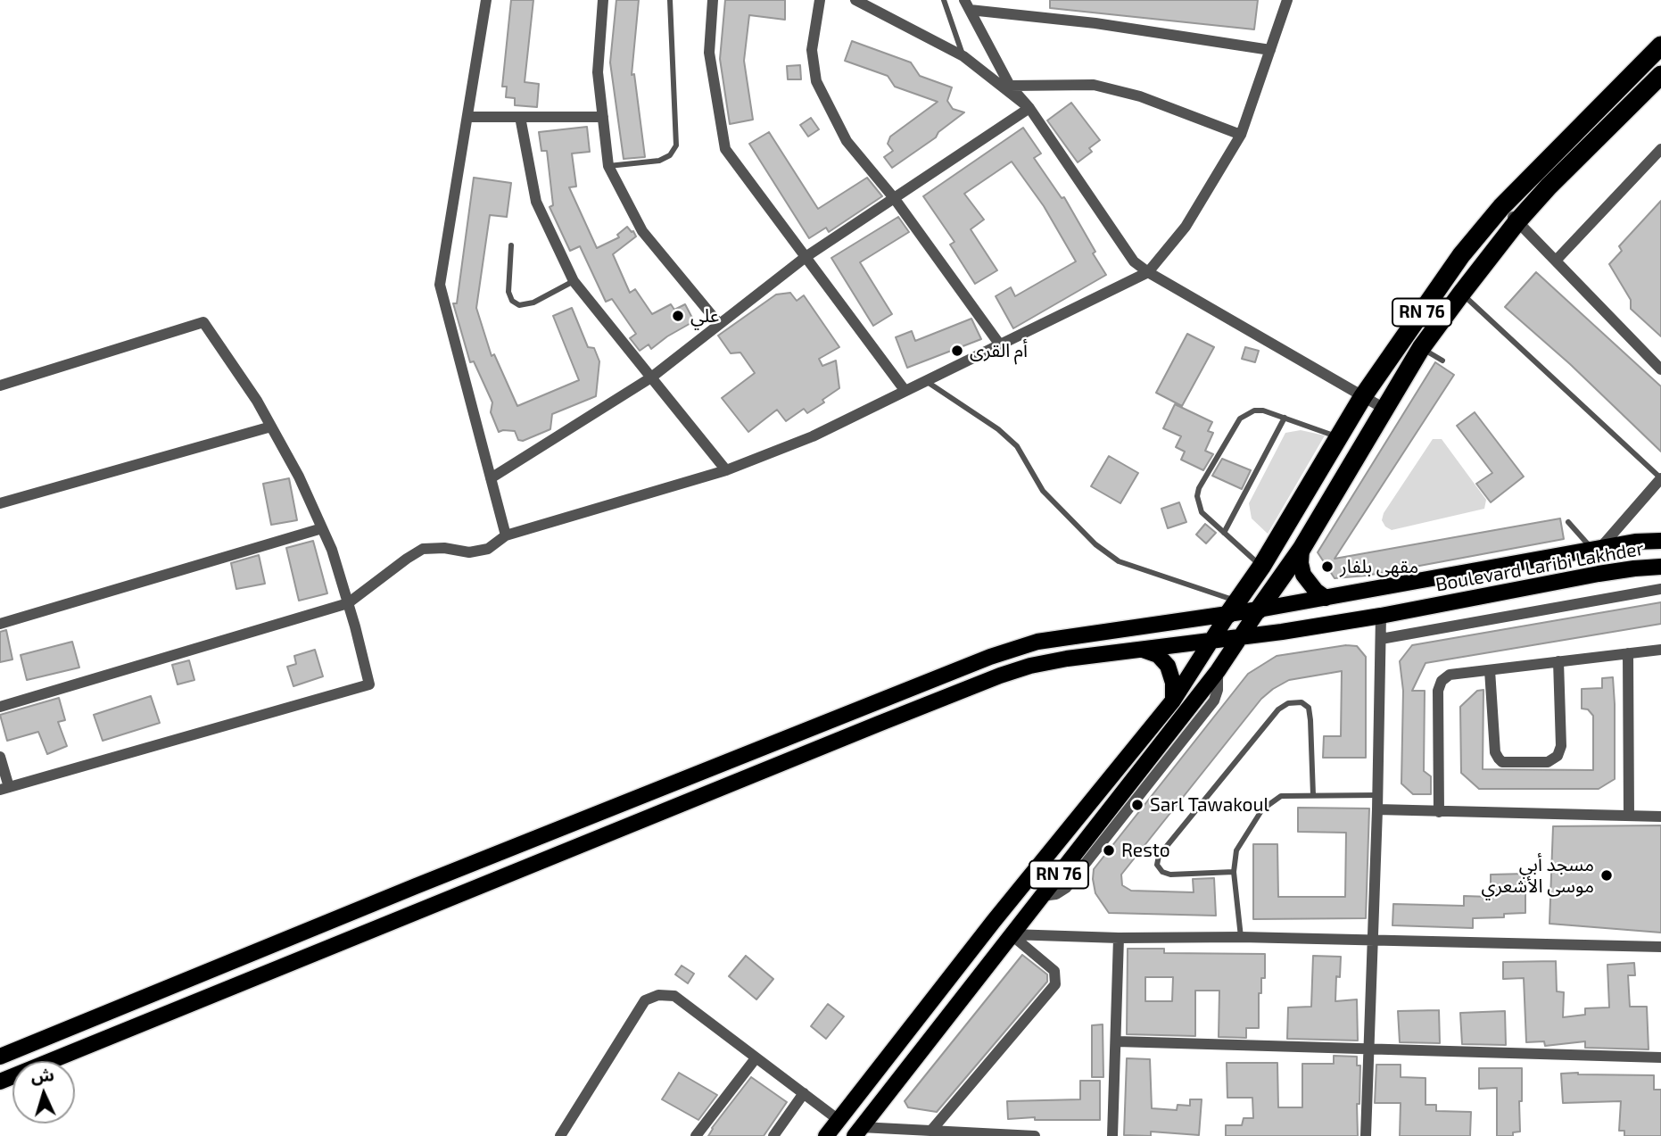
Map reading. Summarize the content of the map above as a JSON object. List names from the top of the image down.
{
  "streets": {
    "highway": ["RN 76"],
    "main road": ["Boulevard Laribi Lakhder"]
  },
  "crossings": [
    ["RN 76", "Boulevard Laribi Lakhder"]
  ],
  "places": [
    "علي",
    "أم القرى",
    "مقهى بلفار",
    "Sarl Tawakoul",
    "Resto",
    "مسجد أبي موسى الأشعري"
  ],
  "north": "top"
}
